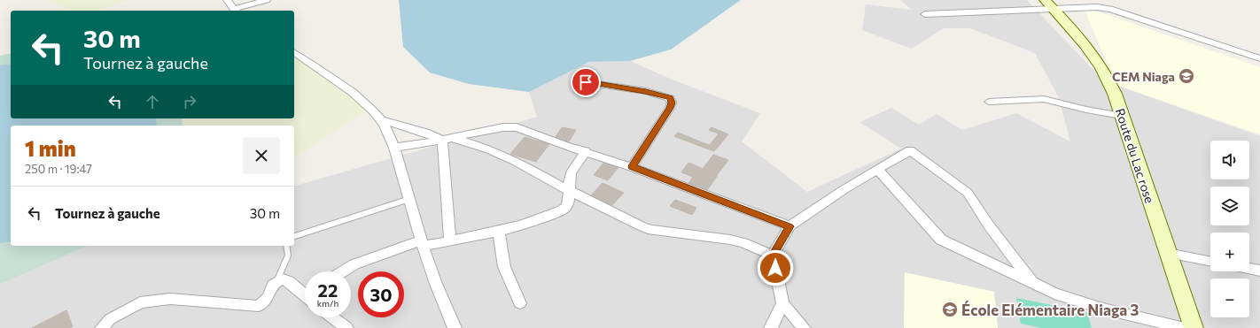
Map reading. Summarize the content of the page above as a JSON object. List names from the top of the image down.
{
  "streets": {
    "main road": ["Route du Lac rose"]
  },
  "places": {
    "school or university": ["CEM Niaga", "École Elémentaire Niaga 3"]
  },
  "page": {
    "turn": ["30 m", "Tournez à gauche"],
    "heading": ["1 min", "250 m · 19:47"],
    "map_buttons": ["+", "−"],
    "list": [
      {
        "name": "Tournez à gauche",
        "value": "30 m"
      }
    ],
    "speed": "22 km/h",
    "limit": "30"
  }
}
